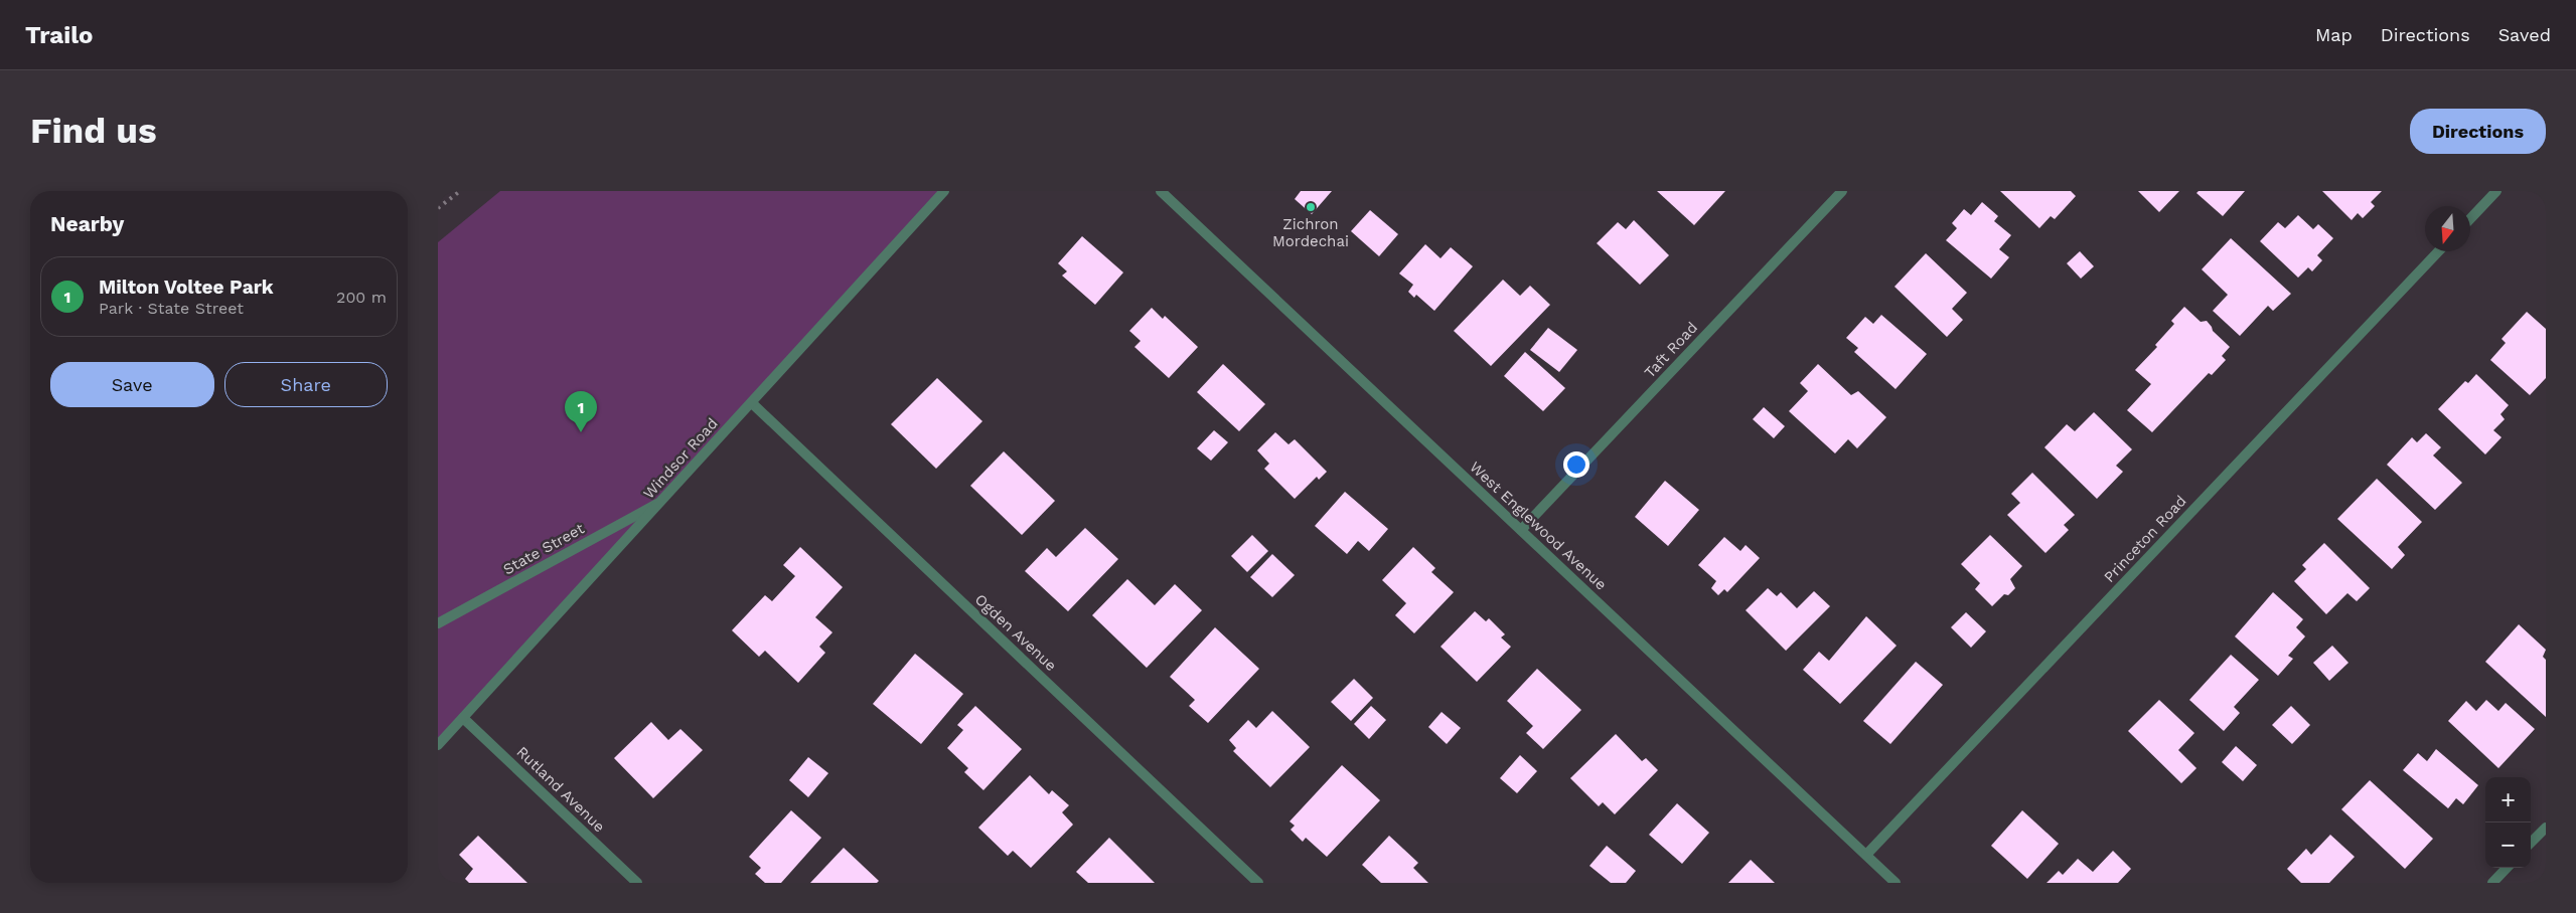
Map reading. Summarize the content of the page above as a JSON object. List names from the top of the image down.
{
  "streets": {
    "street": [
      "Taft Road",
      "Windsor Road",
      "West Englewood Avenue",
      "Princeton Road",
      "State Street",
      "Ogden Avenue",
      "Rutland Avenue"
    ]
  },
  "crossings": [
    ["Taft Road", "West Englewood Avenue"],
    ["Windsor Road", "State Street"],
    ["Windsor Road", "Ogden Avenue"],
    ["Windsor Road", "Rutland Avenue"],
    ["West Englewood Avenue", "Princeton Road"]
  ],
  "places": ["Zichron Mordechai"],
  "north": "bottom",
  "page": {
    "header": "Trailo",
    "nav": ["Map", "Directions", "Saved"],
    "buttons": [
      "Directions",
      ["Save", "Share"]
    ],
    "title": "Find us",
    "heading": "Nearby",
    "list": [
      {
        "mark": "1",
        "name": "Milton Voltee Park",
        "note": "Park · State Street",
        "value": "200 m"
      }
    ],
    "pins": "1",
    "map_buttons": ["+", "−"]
  }
}
